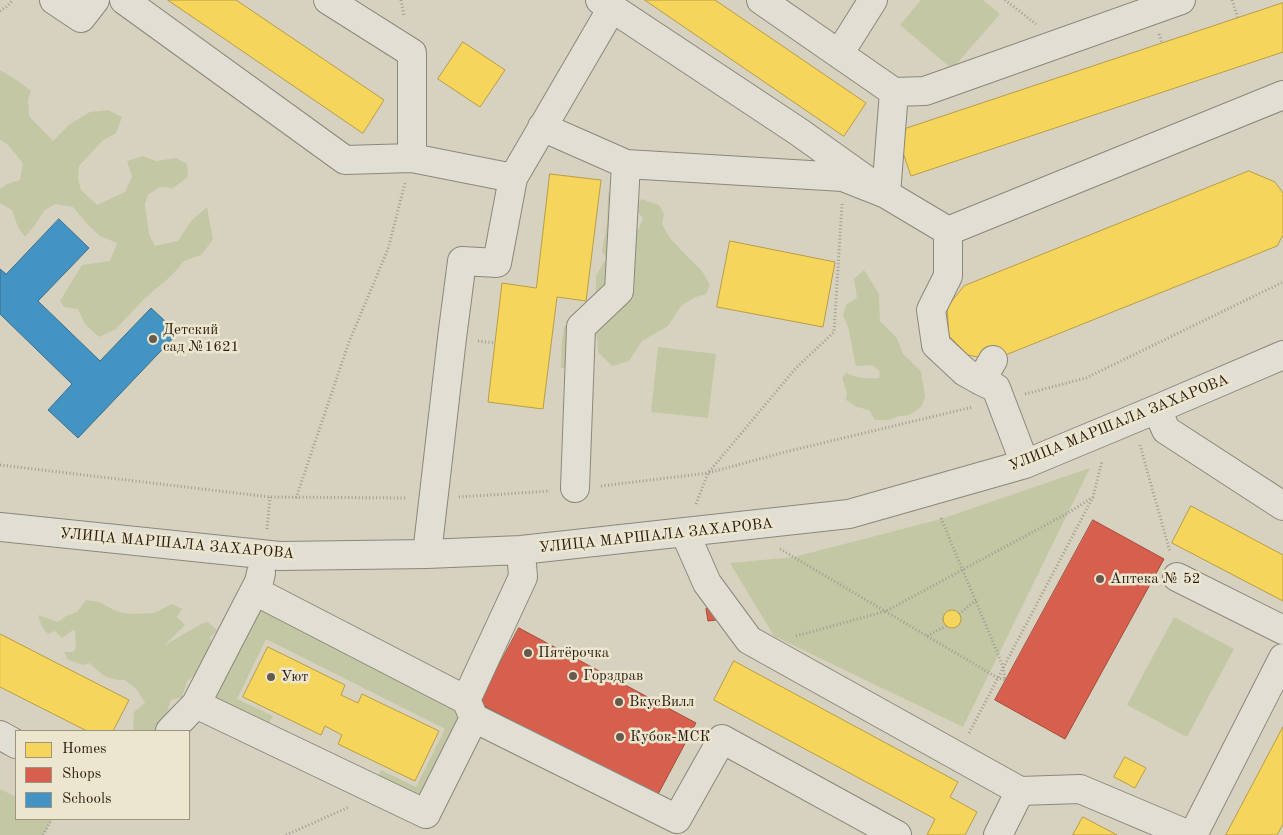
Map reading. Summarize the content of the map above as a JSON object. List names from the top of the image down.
{
  "streets": {
    "street": ["УЛИЦА МАРШАЛА ЗАХАРОВА"]
  },
  "places": [
    "Детский сад №1621",
    "Аптека № 52",
    "Пятёрочка",
    "Горздрав",
    "Уют",
    "ВкусВилл",
    "Кубок-МСК"
  ],
  "legend": ["Homes", "Shops", "Schools"]
}
